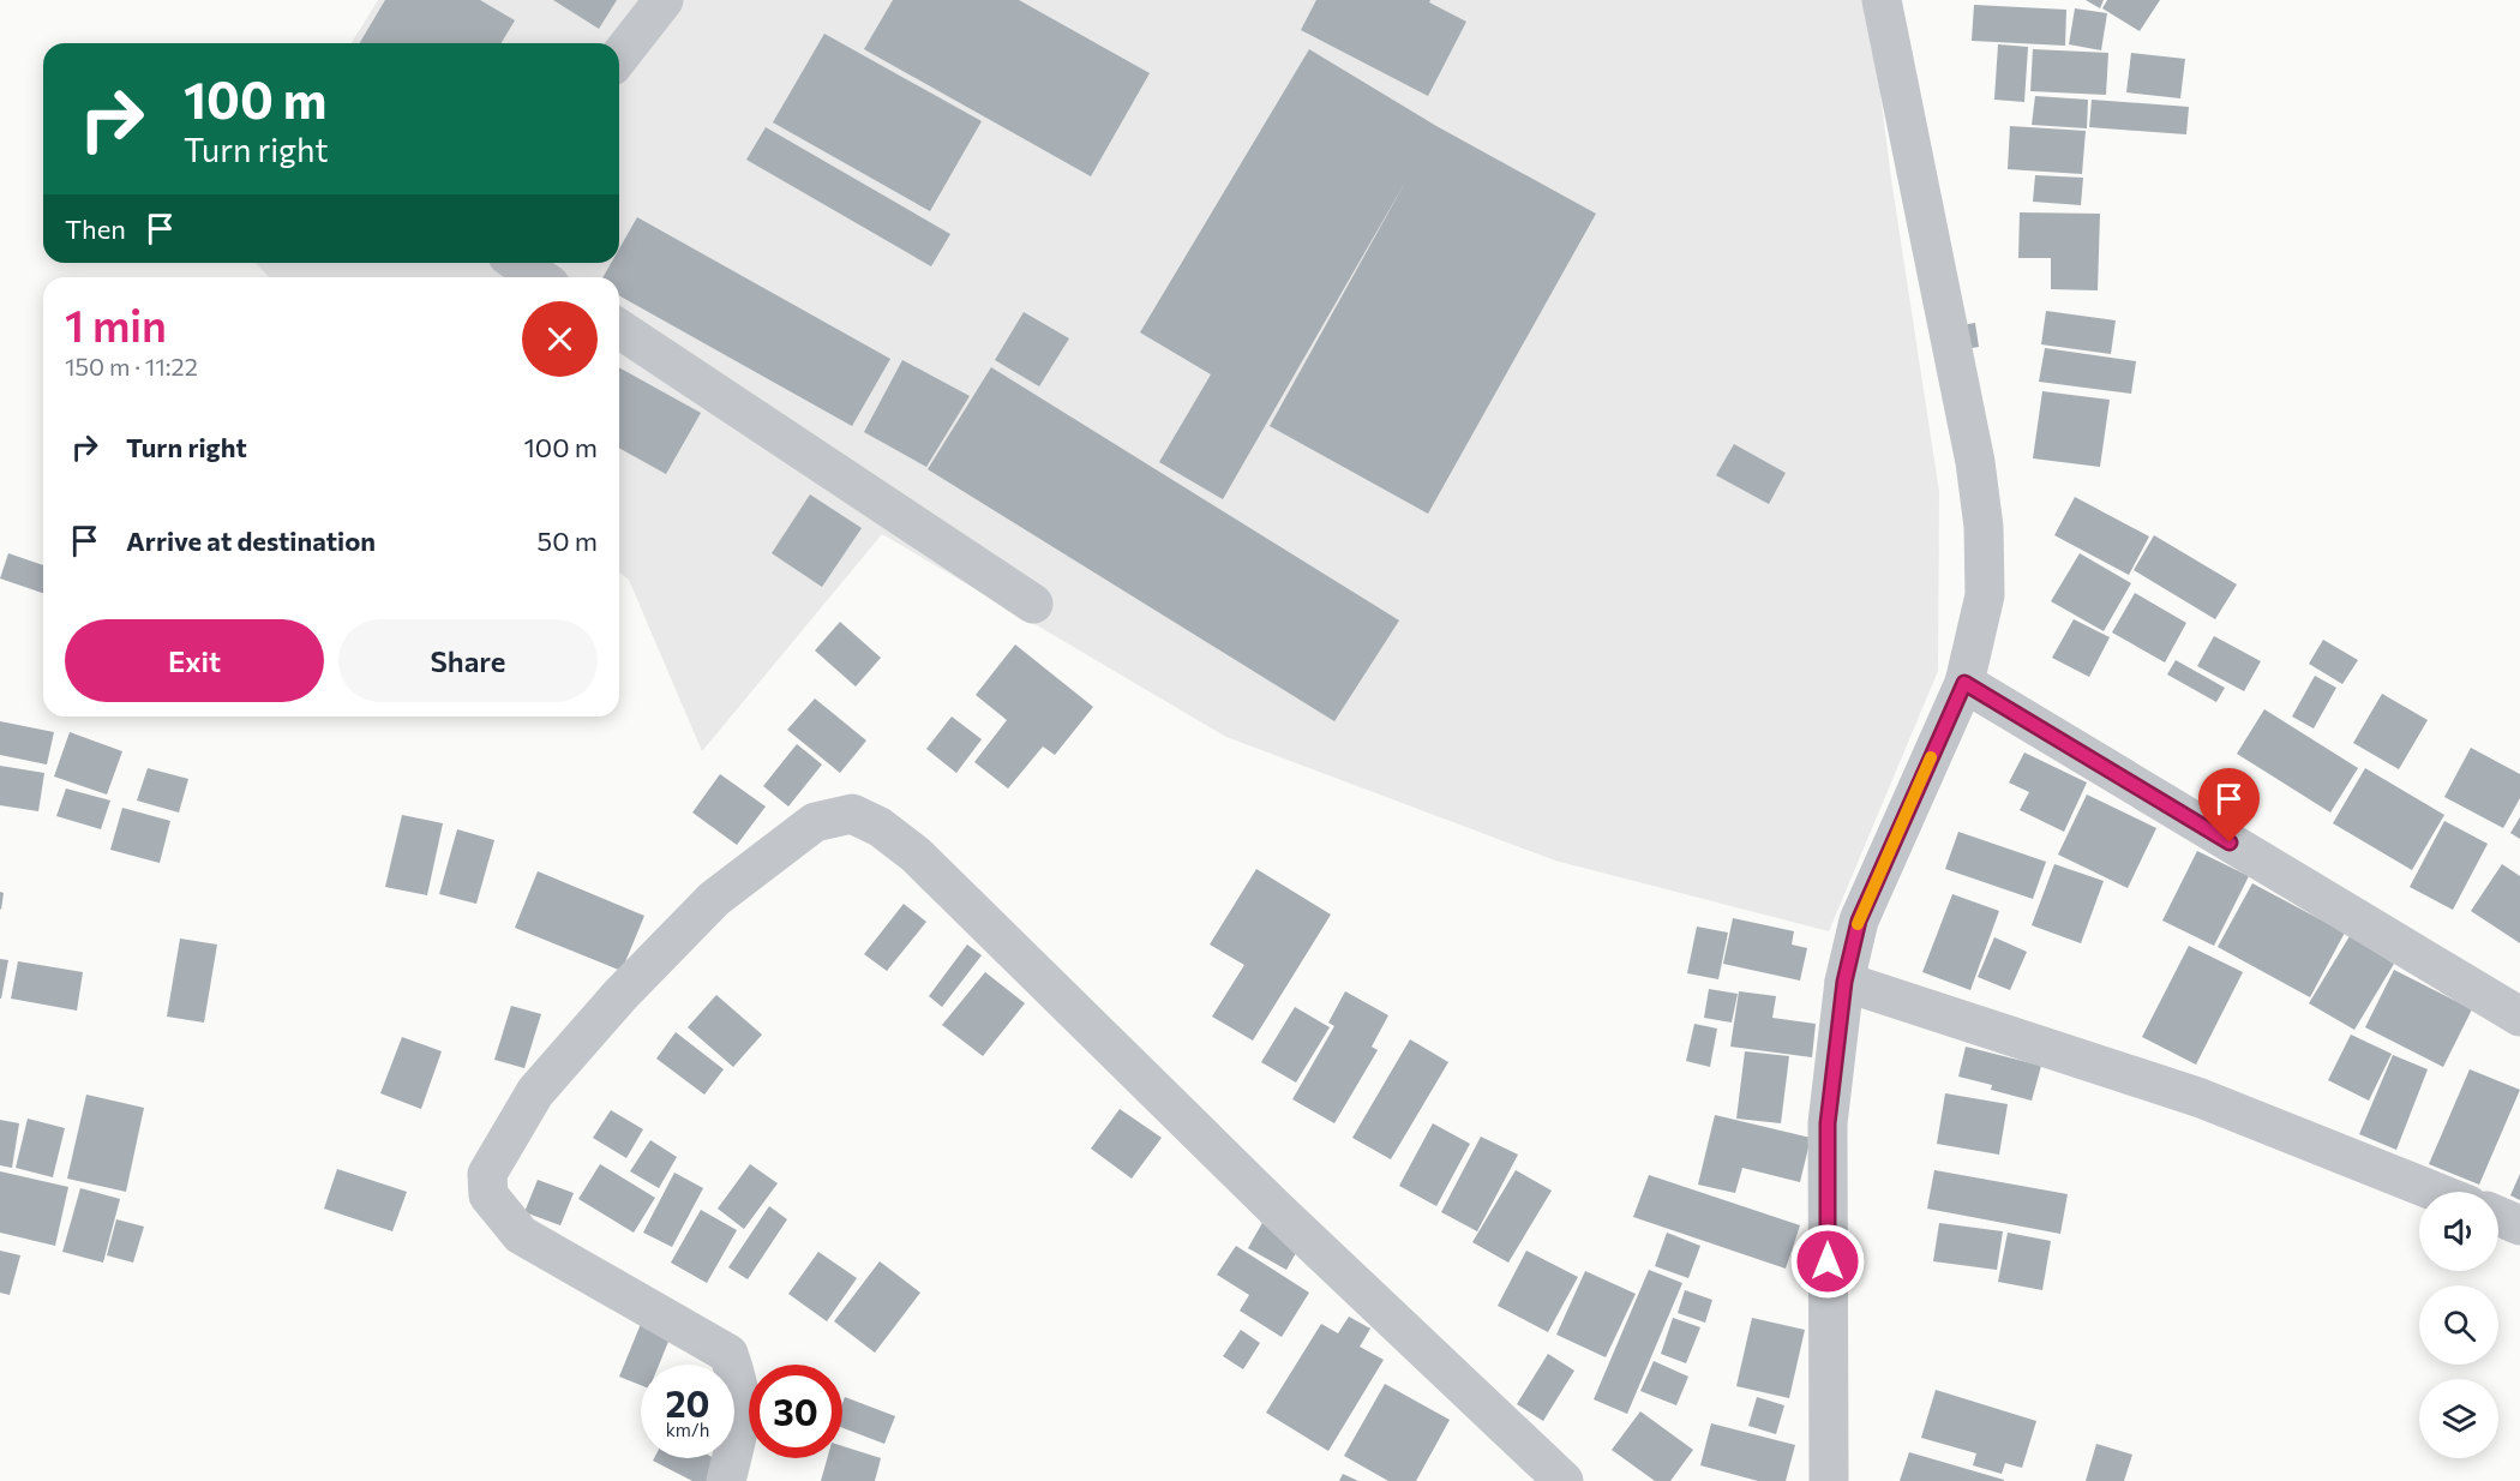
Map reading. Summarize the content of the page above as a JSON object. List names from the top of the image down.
{
  "page": {
    "turn": ["100 m", "Turn right"],
    "then": "Then",
    "heading": ["1 min", "150 m · 11:22"],
    "list": [
      {
        "name": "Turn right",
        "value": "100 m"
      },
      {
        "name": "Arrive at destination",
        "value": "50 m"
      }
    ],
    "buttons": ["Exit", "Share"],
    "speed": "20 km/h",
    "limit": "30"
  }
}
